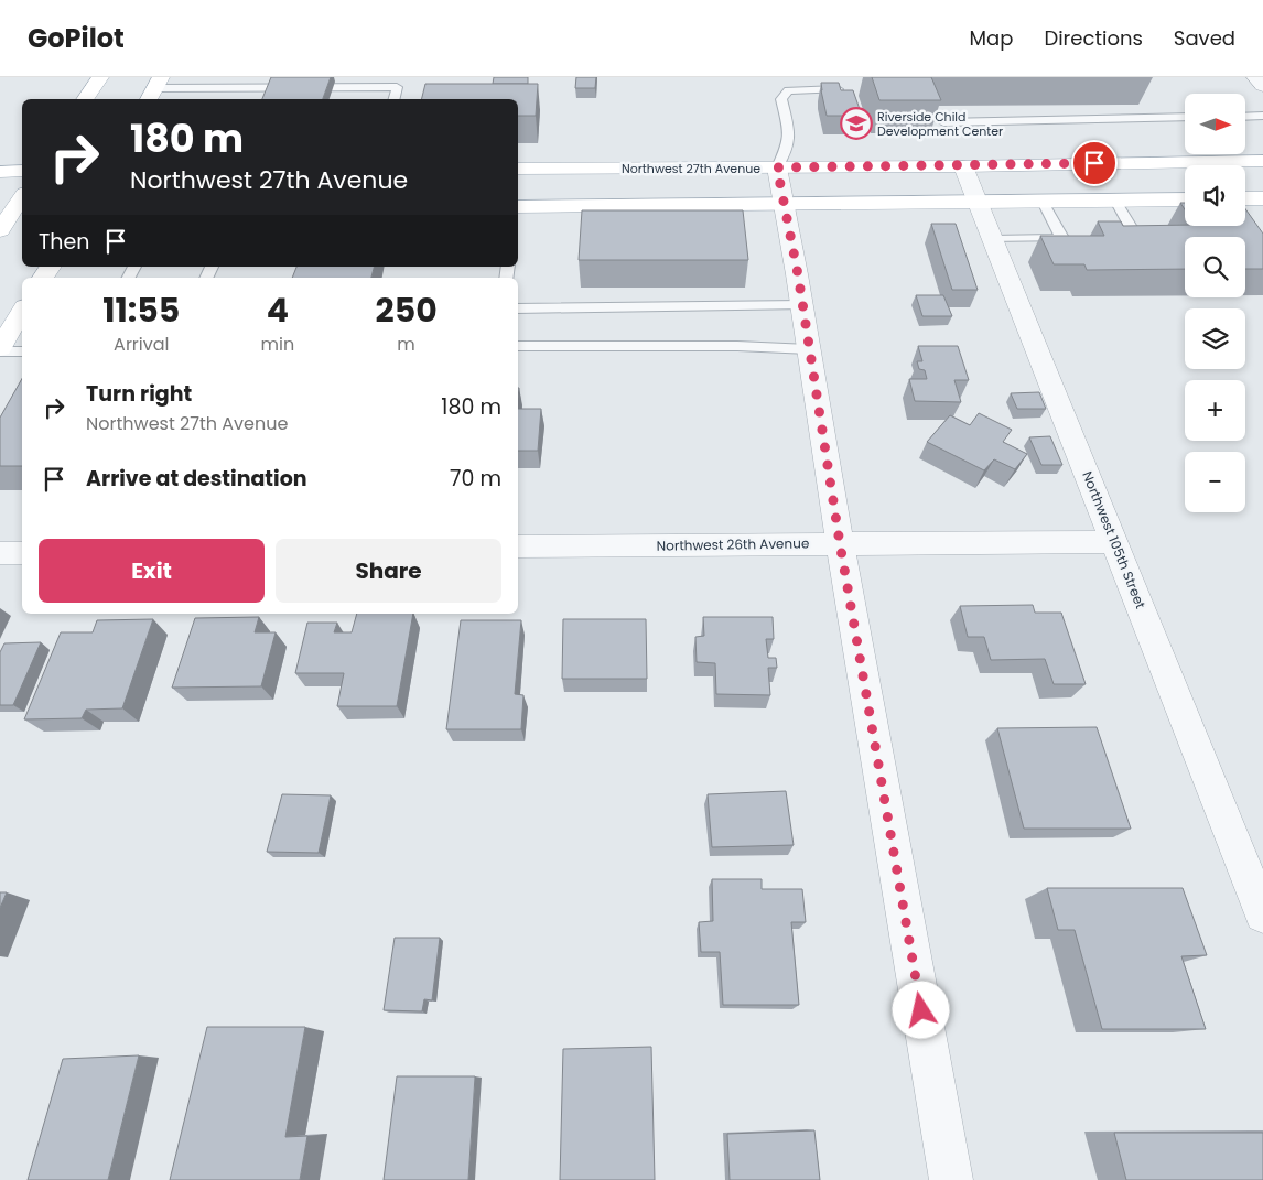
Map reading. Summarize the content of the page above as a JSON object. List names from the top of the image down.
{
  "streets": {
    "main road": ["Northwest 27th Avenue"],
    "street": ["Northwest 105th Street", "Northwest 26th Avenue"]
  },
  "crossings": [
    ["Northwest 27th Avenue", "Northwest 105th Street"],
    ["Northwest 105th Street", "Northwest 26th Avenue"]
  ],
  "places": {
    "school or university": ["Riverside Child Development Center"]
  },
  "north": "right",
  "page": {
    "header": "GoPilot",
    "nav": ["Map", "Directions", "Saved"],
    "map_buttons": ["+", "−"],
    "turn": ["180 m", "Northwest 27th Avenue"],
    "then": "Then",
    "eta": [
      "11:55",
      "Arrival",
      "4",
      "min",
      "250",
      "m"
    ],
    "list": [
      {
        "name": "Turn right",
        "note": "Northwest 27th Avenue",
        "value": "180 m"
      },
      {
        "name": "Arrive at destination",
        "value": "70 m"
      }
    ],
    "buttons": ["Exit", "Share"]
  }
}
